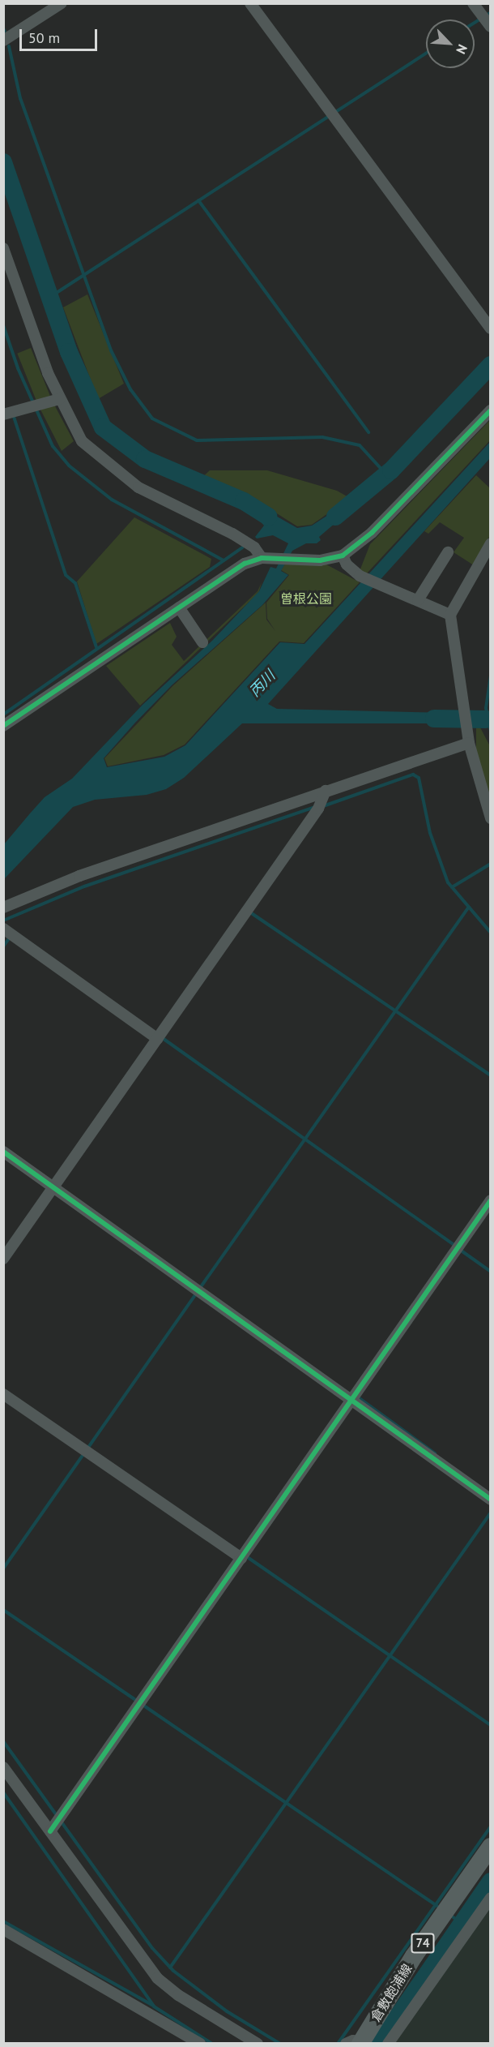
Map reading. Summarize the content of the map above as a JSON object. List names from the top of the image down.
{
  "streets": {
    "main road": ["74", "倉敷飽浦線"]
  },
  "water": ["丙川"],
  "parks": ["曽根公園"],
  "scale_bar": "50 m",
  "north": "bottom right"
}
